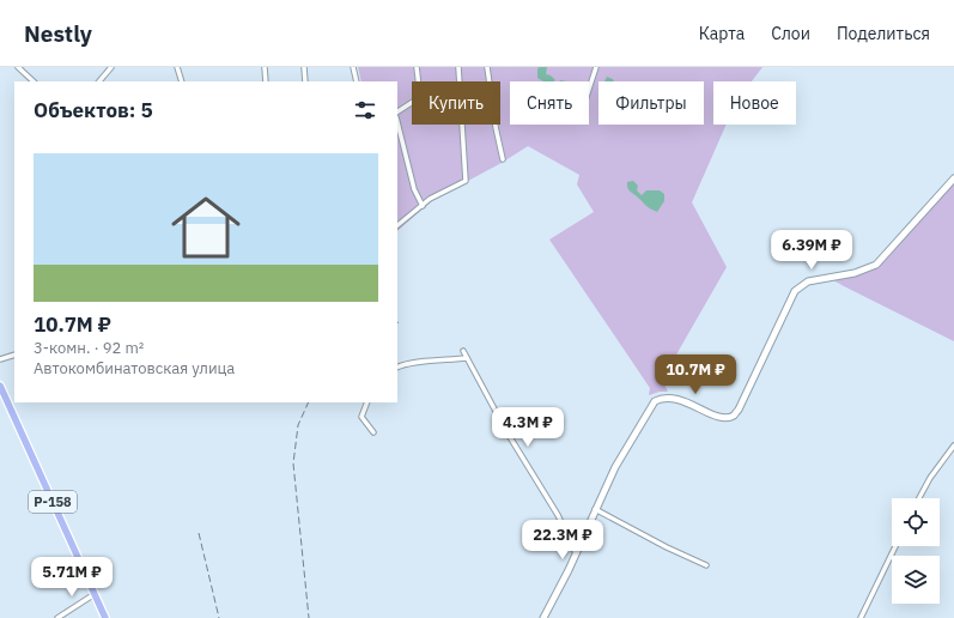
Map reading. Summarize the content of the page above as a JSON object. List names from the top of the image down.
{
  "streets": {
    "main road": ["Р-158"]
  },
  "page": {
    "header": "Nestly",
    "nav": ["Карта", "Слои", "Поделиться"],
    "chip": [
      "Купить",
      "Снять",
      "Фильтры",
      "Новое"
    ],
    "heading": "Объектов: 5",
    "list": [
      {
        "name": "10.7M ₽",
        "note": "3-комн. · 92 m² · Автокомбинатовская улица"
      }
    ],
    "price": [
      "6.39M ₽",
      "10.7M ₽",
      "4.3M ₽",
      "22.3M ₽",
      "5.71M ₽"
    ]
  }
}
